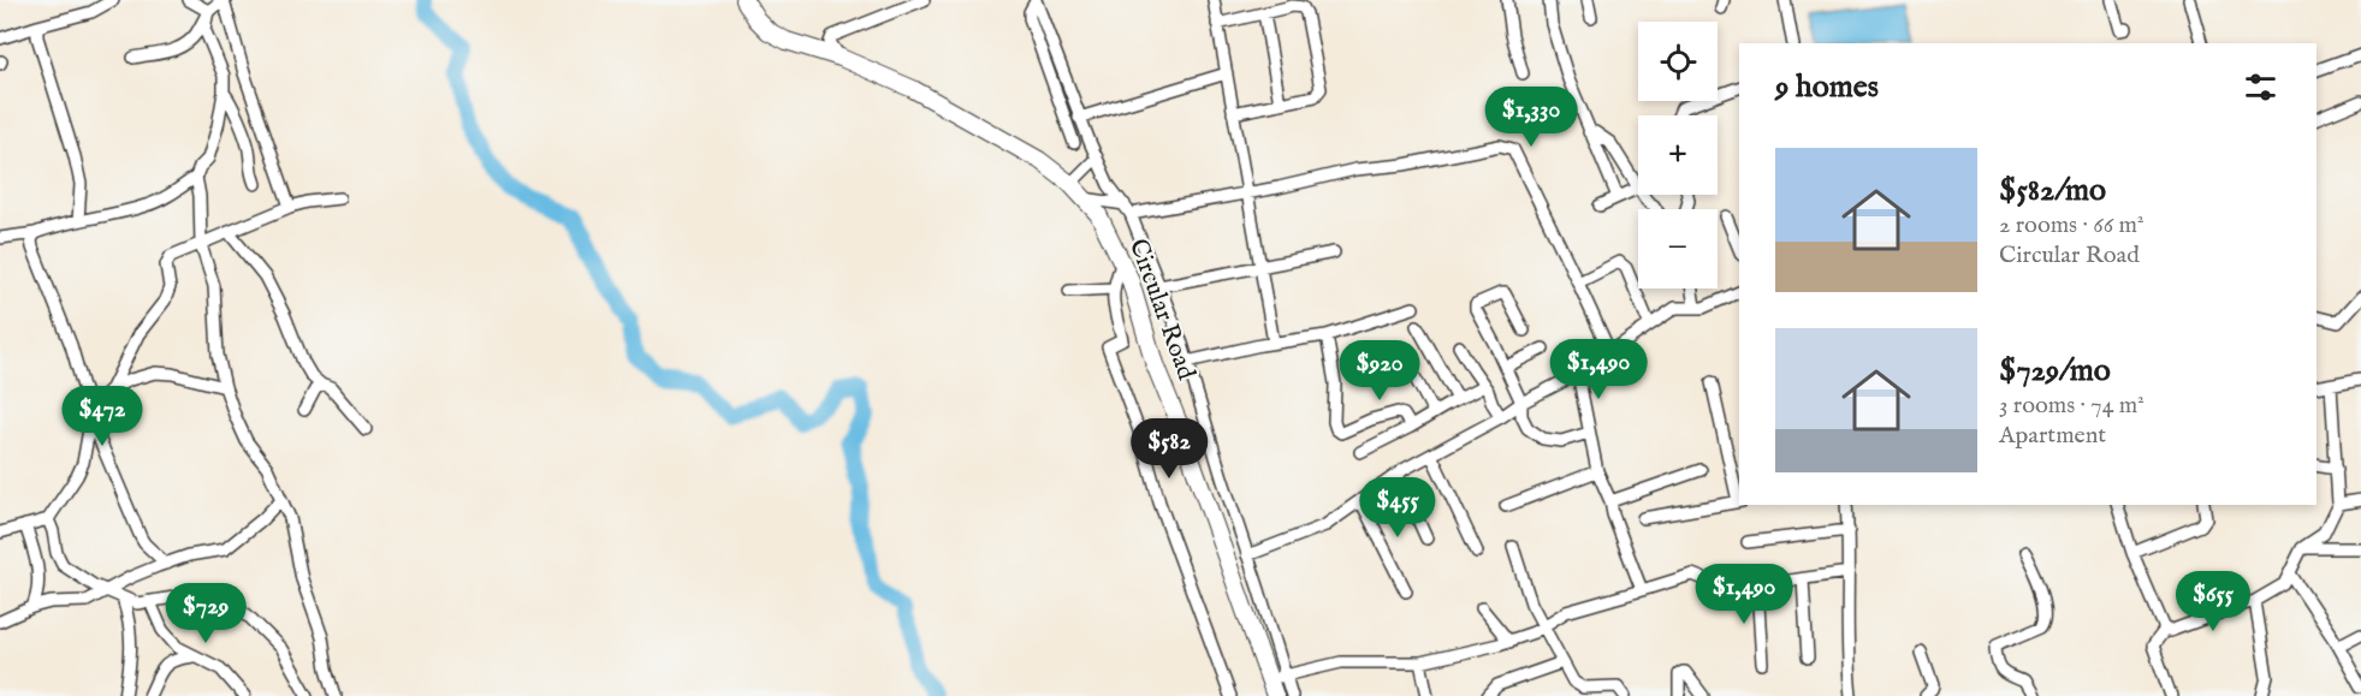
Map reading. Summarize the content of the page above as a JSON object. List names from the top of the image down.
{
  "streets": {
    "main road": ["Circular Road"]
  },
  "page": {
    "map_buttons": ["+", "−"],
    "heading": "9 homes",
    "price": [
      "$1,330",
      "$1,490",
      "$920",
      "$472",
      "$582",
      "$455",
      "$1,490",
      "$655",
      "$729"
    ],
    "list": [
      {
        "name": "$582/mo",
        "note": "2 rooms · 66 m² · Circular Road"
      },
      {
        "name": "$729/mo",
        "note": "3 rooms · 74 m² · Apartment"
      }
    ]
  }
}
